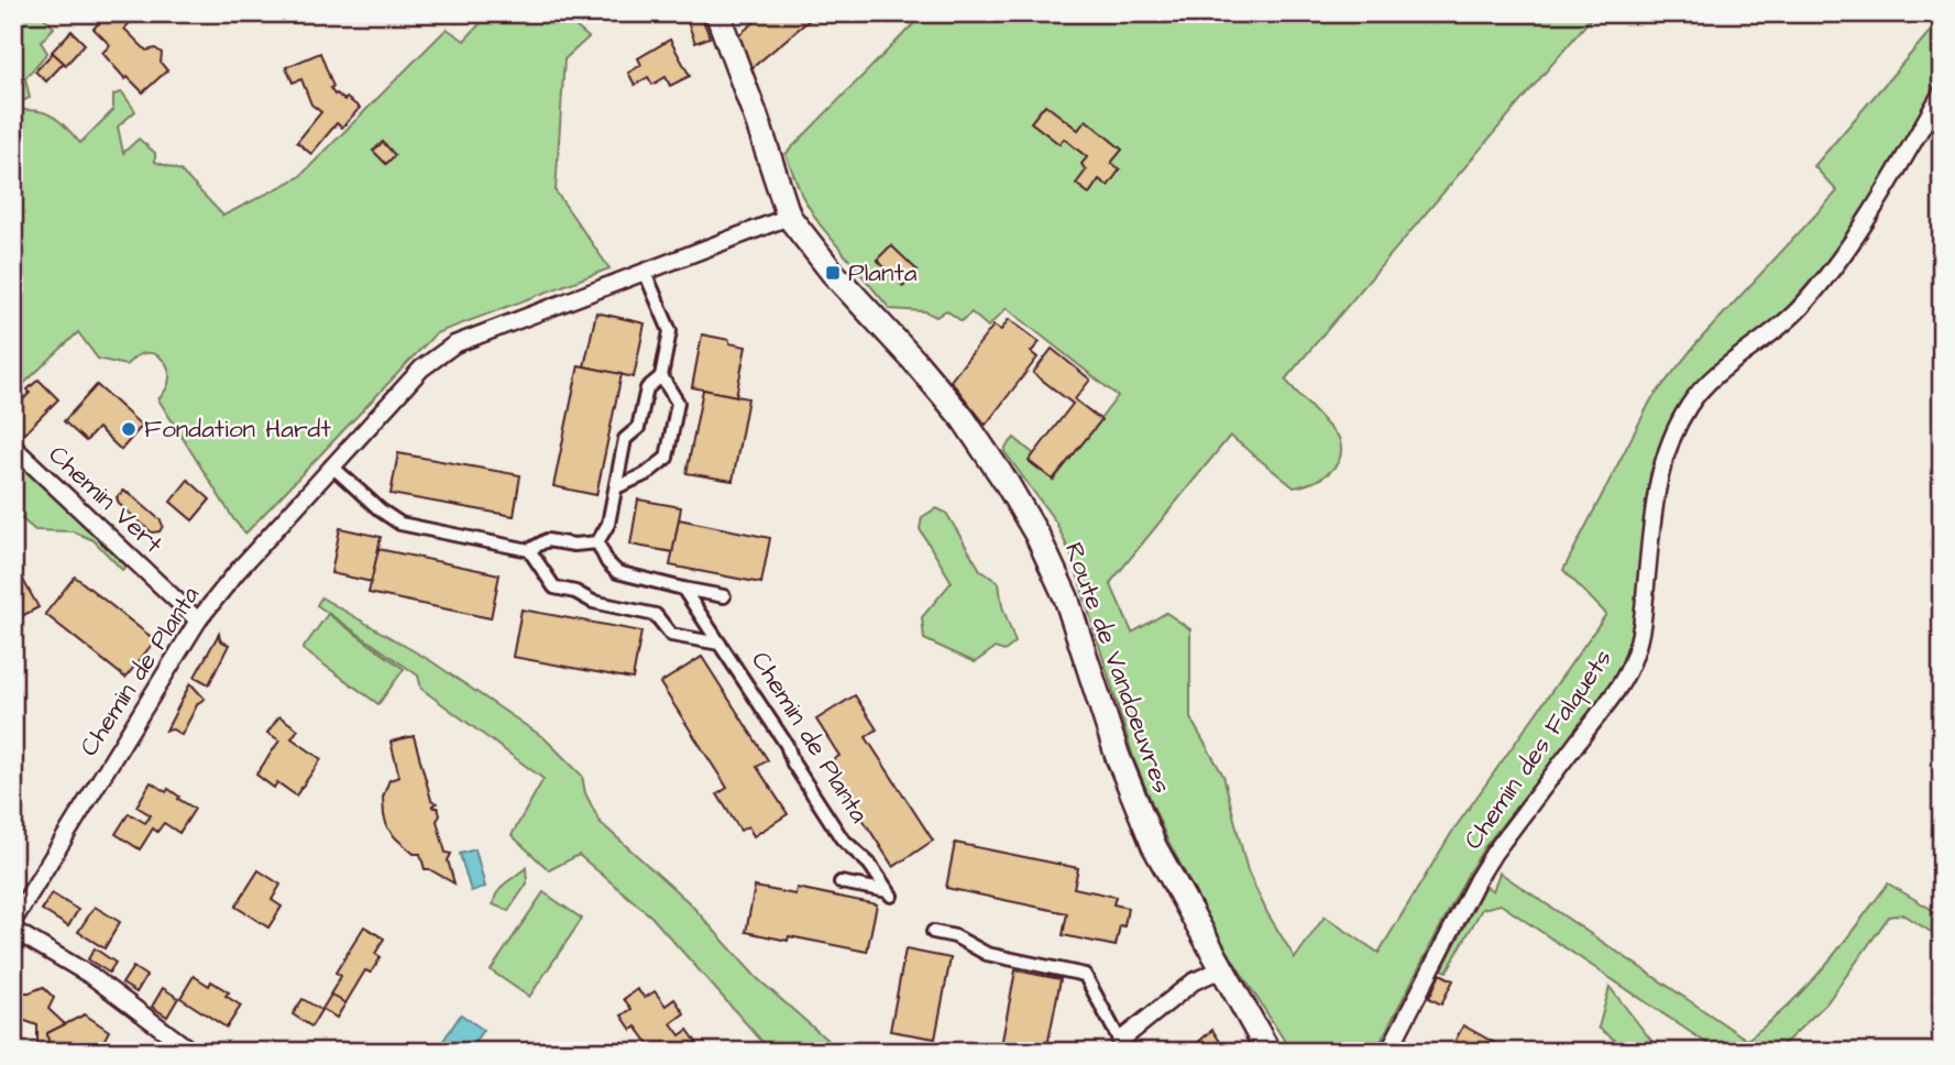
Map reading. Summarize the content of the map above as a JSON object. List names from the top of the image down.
{
  "streets": {
    "main road": ["Route de Vandoeuvres"],
    "street": ["Chemin Vert", "Chemin de Planta", "Chemin des Falquets"]
  },
  "crossings": [
    ["Chemin Vert", "Chemin de Planta"],
    ["Route de Vandoeuvres", "Chemin de Planta"]
  ],
  "places": {
    "transit": ["Planta"],
    "other": ["Fondation Hardt"]
  }
}
